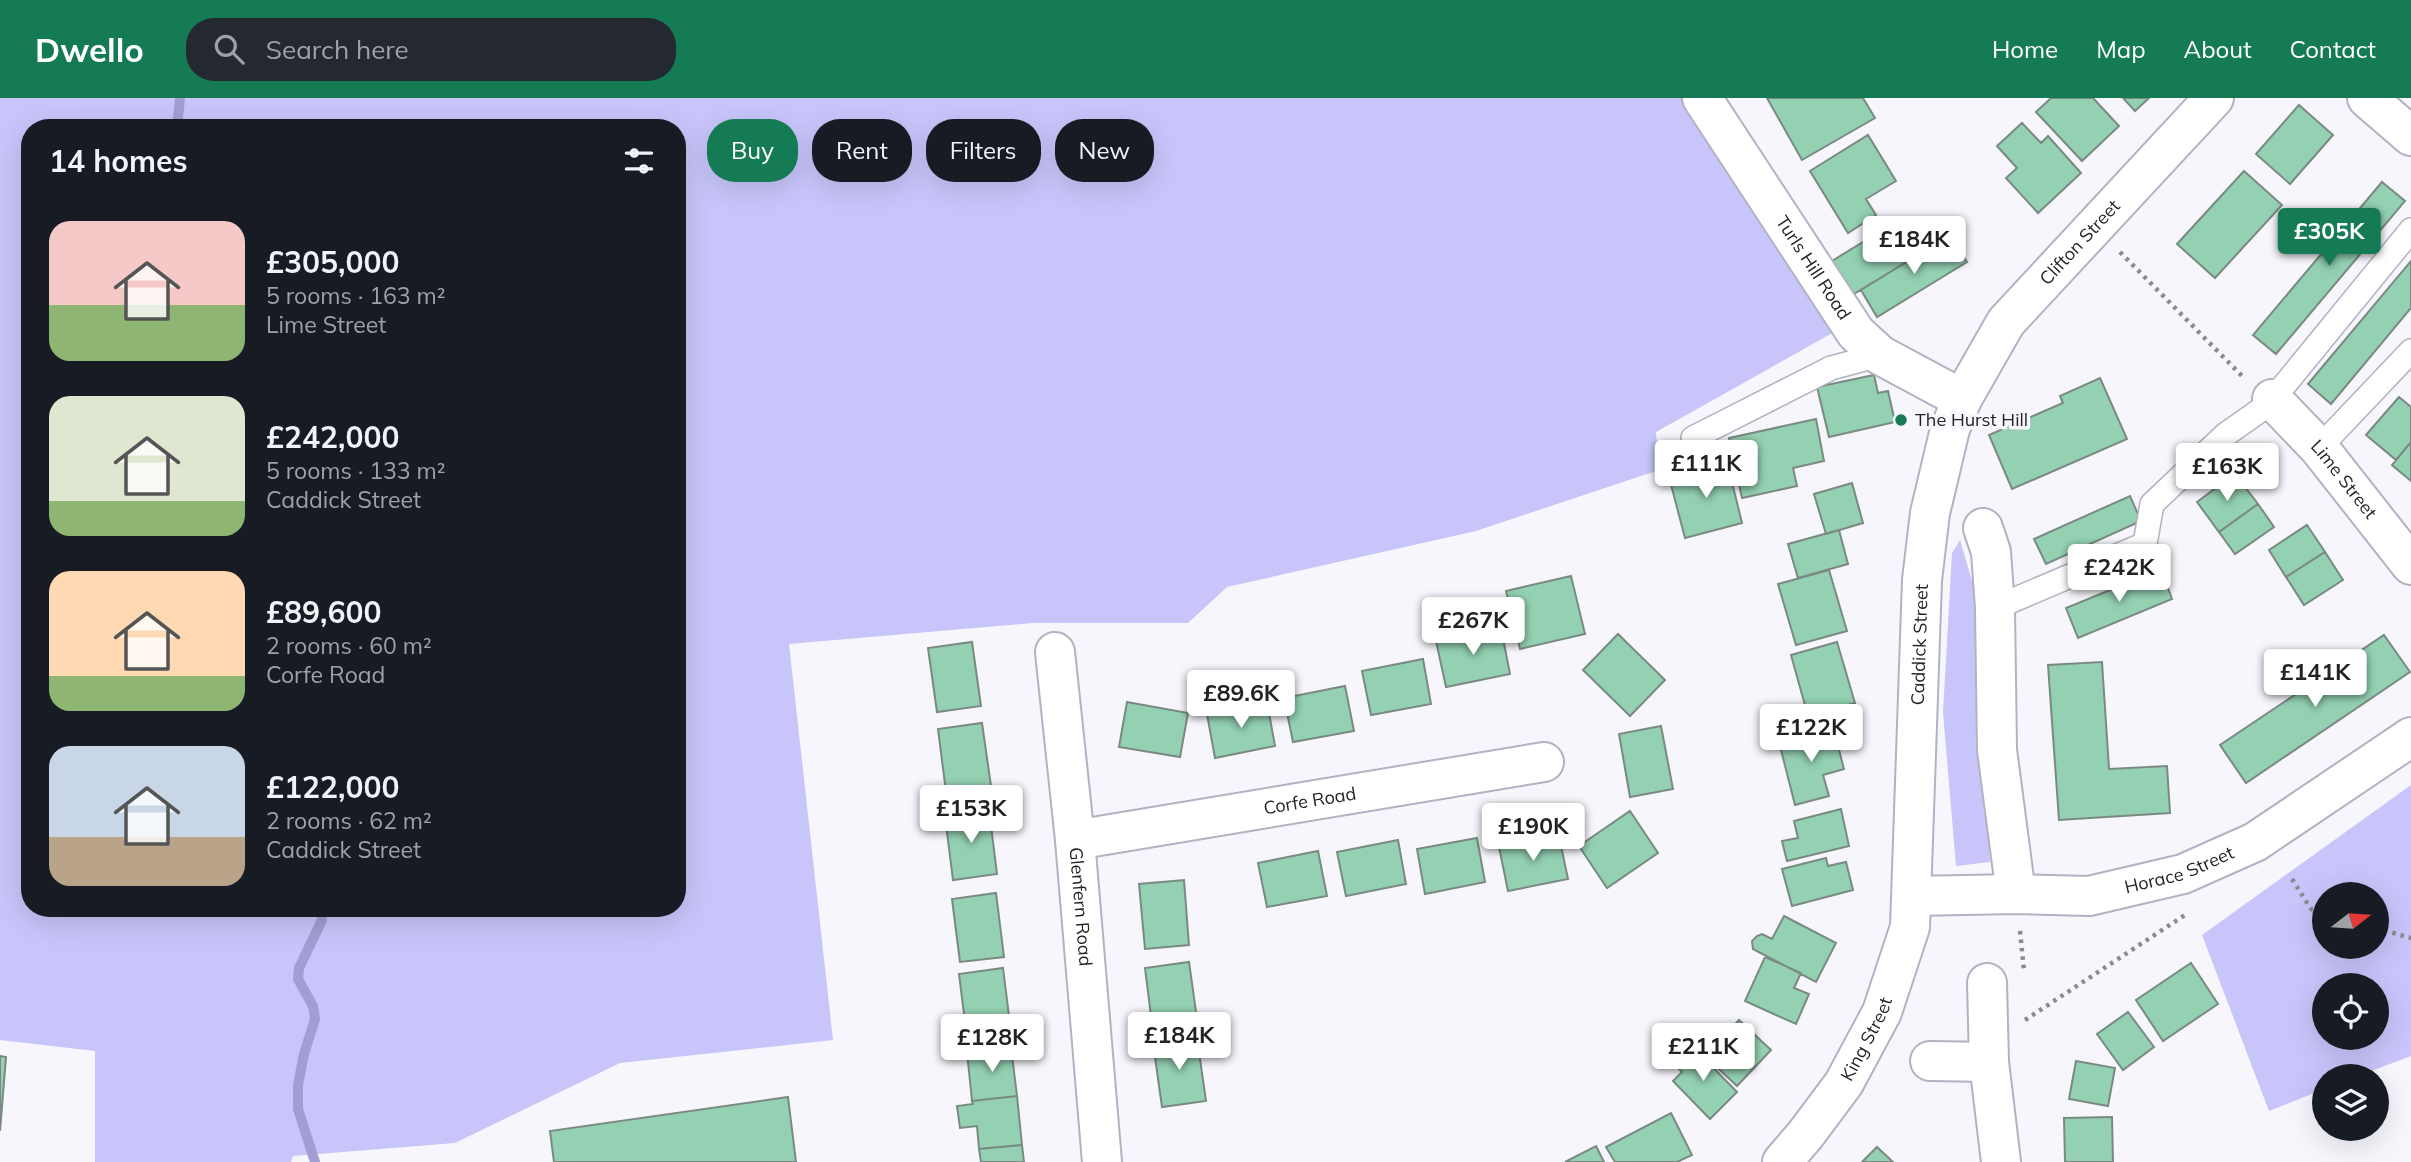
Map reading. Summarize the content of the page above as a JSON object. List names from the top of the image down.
{
  "streets": {
    "street": [
      "Clifton Street",
      "Turls Hill Road",
      "Lime Street",
      "Caddick Street",
      "Corfe Road",
      "Horace Street",
      "Glenfern Road",
      "King Street"
    ]
  },
  "crossings": [
    ["Clifton Street", "Turls Hill Road"],
    ["Clifton Street", "Caddick Street"],
    ["Turls Hill Road", "Caddick Street"],
    ["Caddick Street", "Horace Street"],
    ["Caddick Street", "King Street"],
    ["Corfe Road", "Glenfern Road"],
    ["Horace Street", "King Street"]
  ],
  "places": ["The Hurst Hill"],
  "north": "right",
  "page": {
    "header": "Dwello",
    "search": "Search here",
    "nav": [
      "Home",
      "Map",
      "About",
      "Contact"
    ],
    "chip": [
      "Buy",
      "Rent",
      "Filters",
      "New"
    ],
    "heading": "14 homes",
    "list": [
      {
        "name": "£305,000",
        "note": "5 rooms · 163 m² · Lime Street"
      },
      {
        "name": "£242,000",
        "note": "5 rooms · 133 m² · Caddick Street"
      },
      {
        "name": "£89,600",
        "note": "2 rooms · 60 m² · Corfe Road"
      },
      {
        "name": "£122,000",
        "note": "2 rooms · 62 m² · Caddick Street"
      }
    ],
    "price": [
      "£305K",
      "£184K",
      "£111K",
      "£163K",
      "£242K",
      "£267K",
      "£141K",
      "£89.6K",
      "£122K",
      "£153K",
      "£190K",
      "£184K",
      "£128K",
      "£211K"
    ]
  }
}
